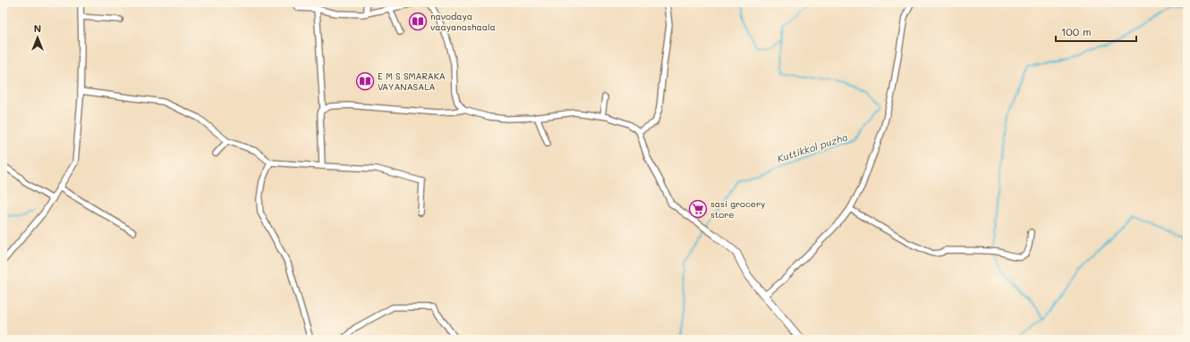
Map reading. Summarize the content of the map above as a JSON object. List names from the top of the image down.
{
  "water": ["Kuttikkol puzha"],
  "places": {
    "library": ["navodaya vaayanashaala", "E M S SMARAKA VAYANASALA"],
    "supermarket": ["sasi grocery store"]
  },
  "scale_bar": "100 m",
  "north": "top"
}
